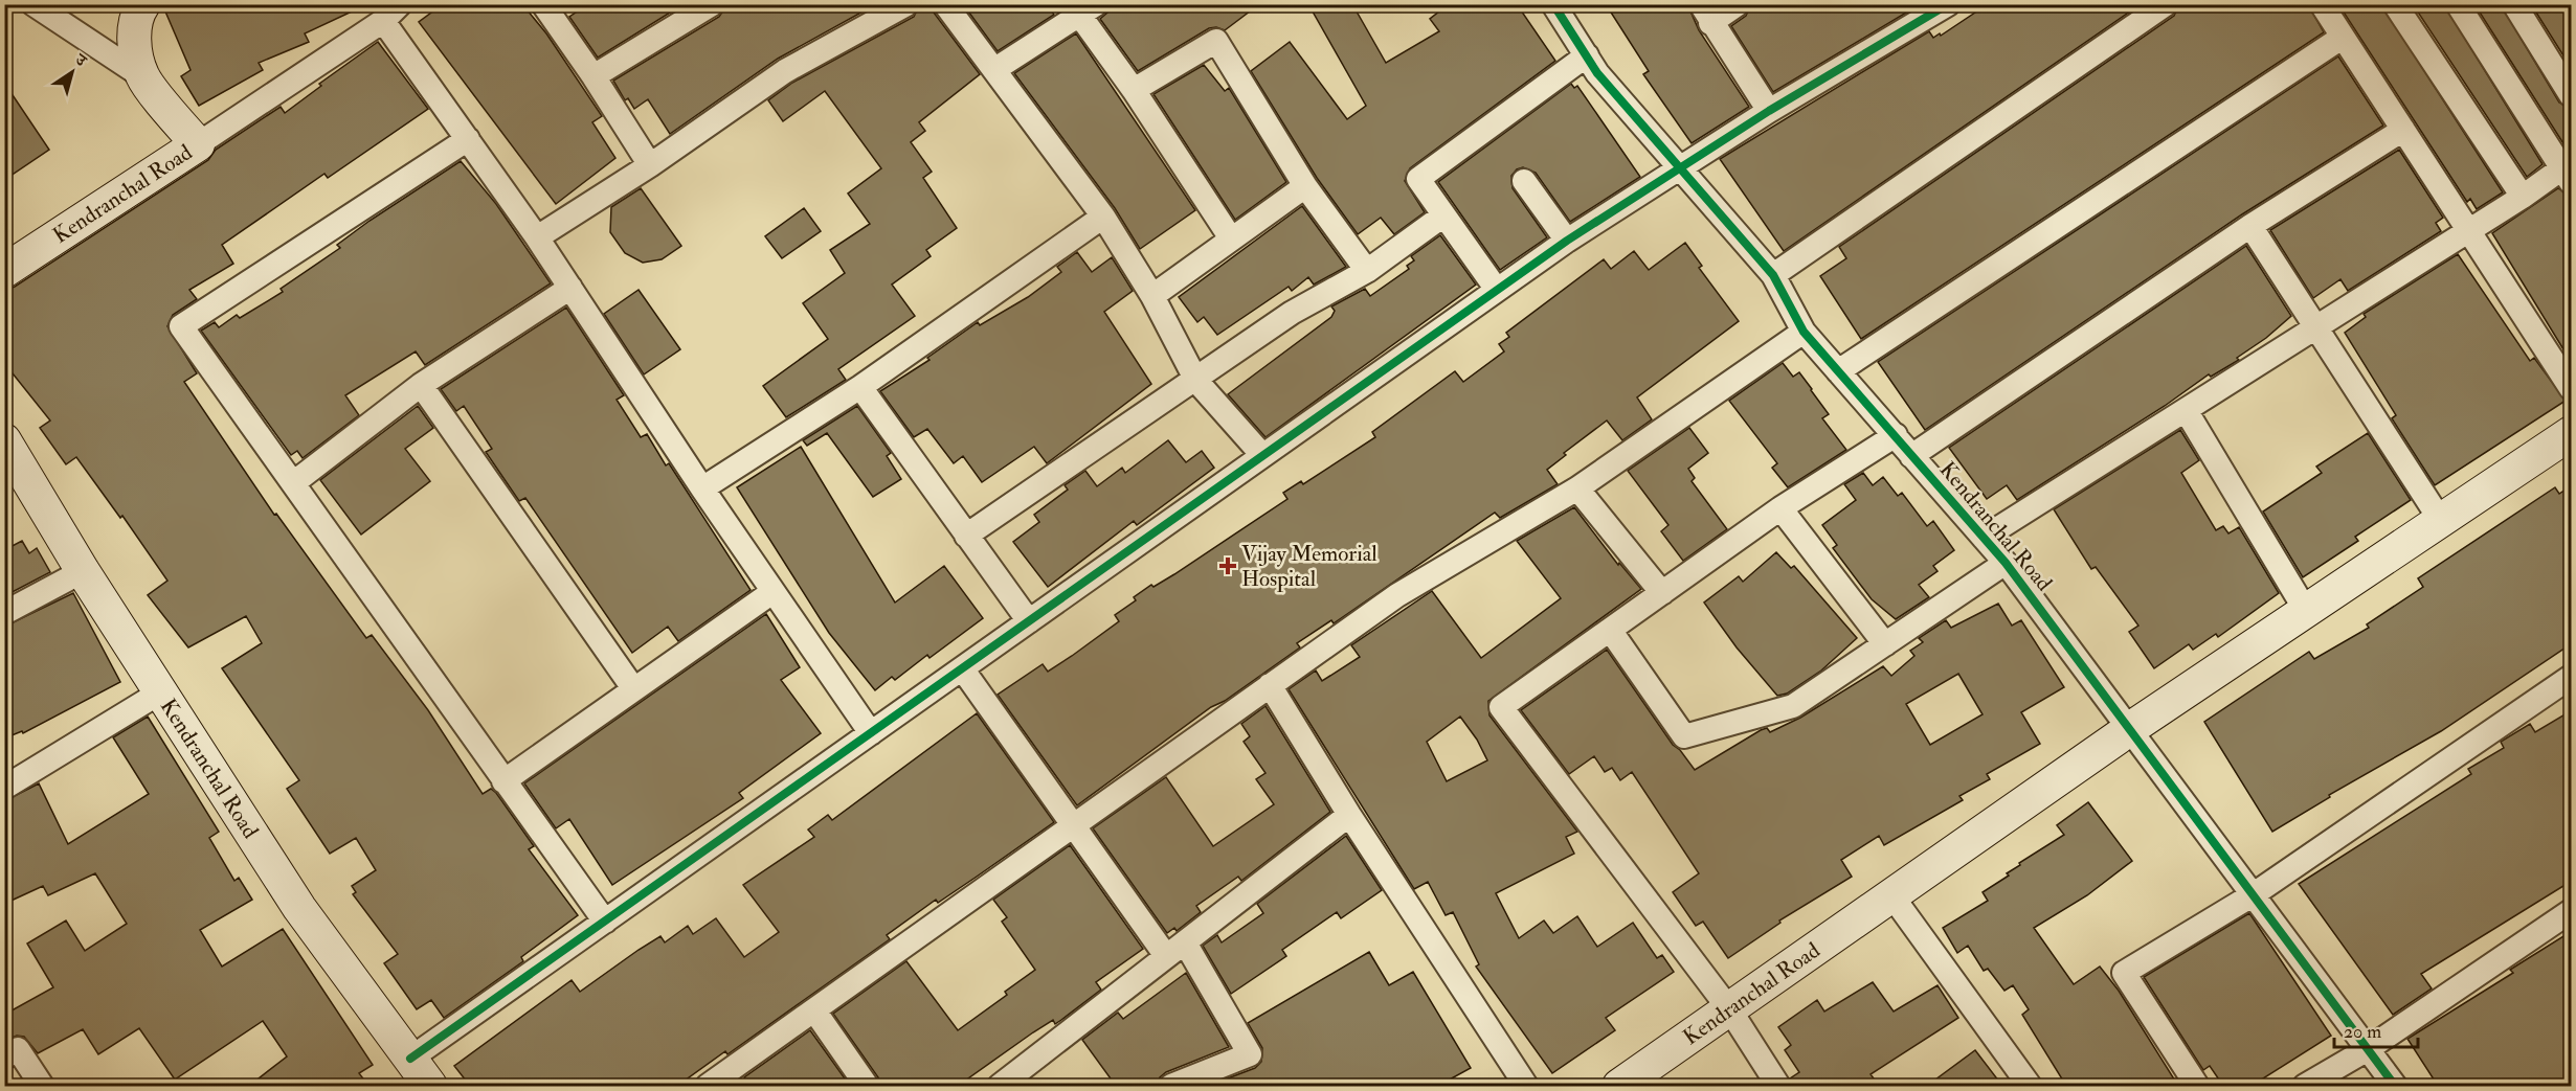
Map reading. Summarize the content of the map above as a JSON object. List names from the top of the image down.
{
  "streets": {
    "street": ["Kendranchal Road"]
  },
  "places": {
    "health": ["Vijay Memorial Hospital"]
  },
  "scale_bar": "20 m",
  "north": "top right"
}
